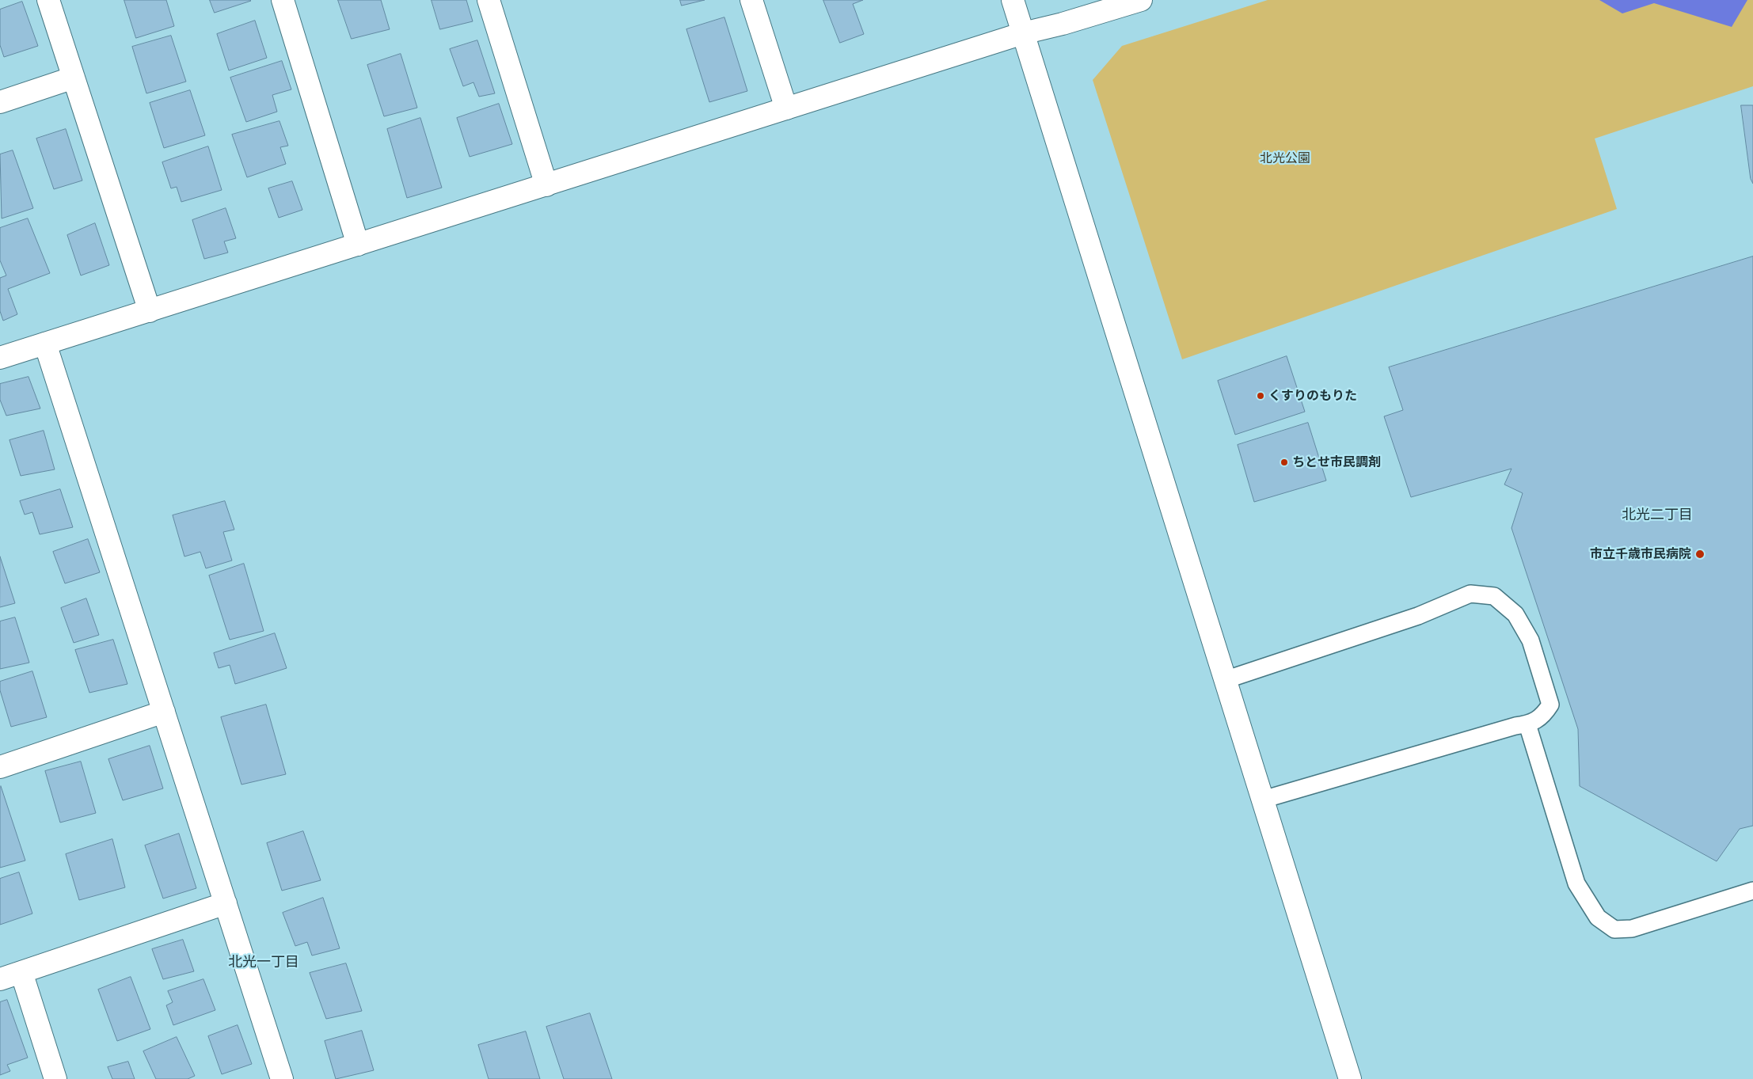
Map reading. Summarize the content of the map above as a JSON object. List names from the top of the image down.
{
  "districts": ["北光二丁目", "北光一丁目"],
  "parks": ["北光公園"],
  "places": ["くすりのもりた", "ちとせ市民調剤", "市立千歳市民病院"]
}
